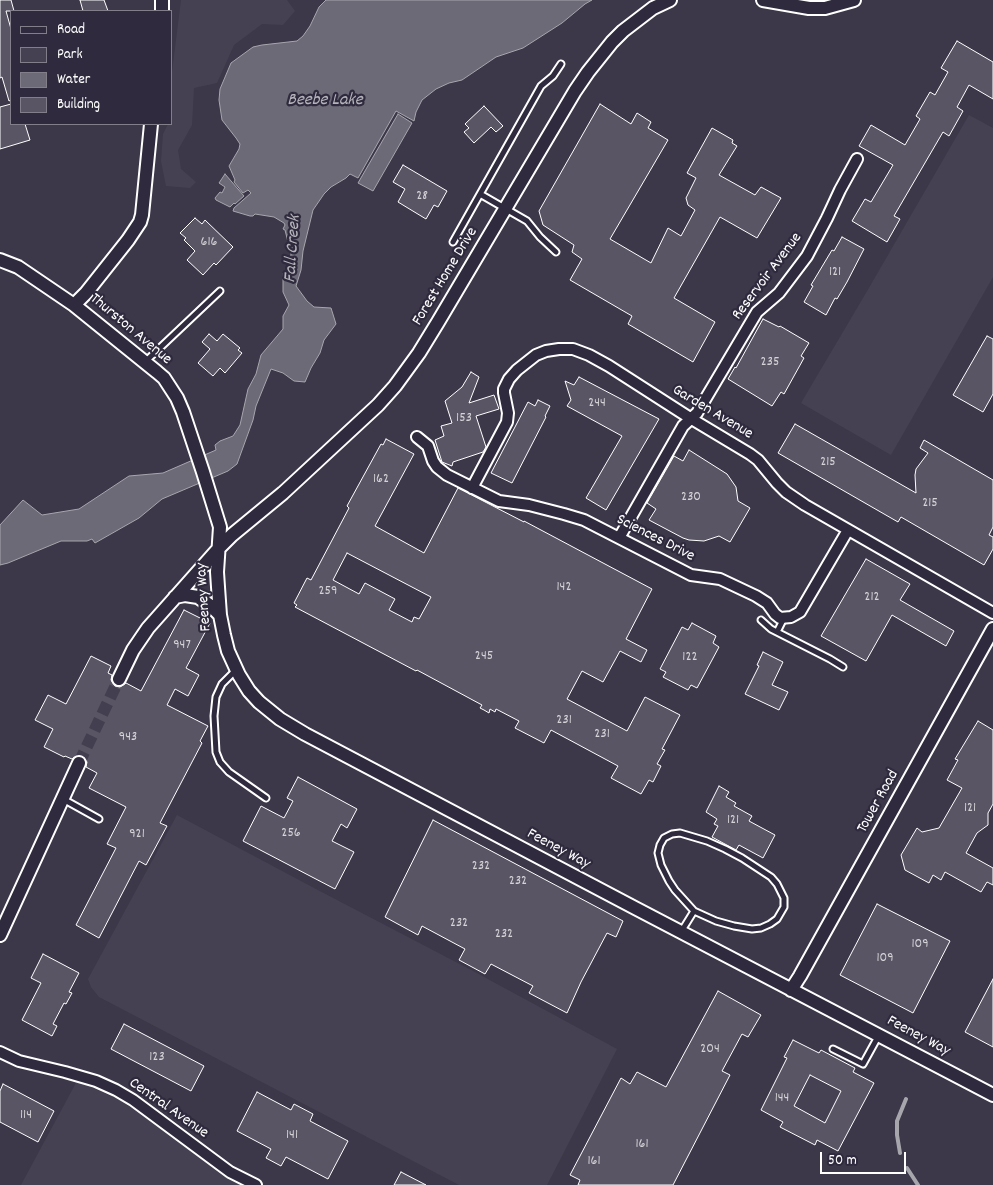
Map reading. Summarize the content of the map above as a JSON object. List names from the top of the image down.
{
  "streets": {
    "street": [
      "Forest Home Drive",
      "Reservoir Avenue",
      "Thurston Avenue",
      "Garden Avenue",
      "Sciences Drive",
      "Feeney Way",
      "Tower Road",
      "Central Avenue"
    ]
  },
  "crossings": [
    ["Forest Home Drive", "Thurston Avenue"],
    ["Forest Home Drive", "Feeney Way"],
    ["Reservoir Avenue", "Garden Avenue"],
    ["Reservoir Avenue", "Sciences Drive"],
    ["Thurston Avenue", "Feeney Way"],
    ["Garden Avenue", "Sciences Drive"],
    ["Feeney Way", "Tower Road"]
  ],
  "water": ["Beebe Lake", "Fall Creek"],
  "house_numbers": [
    "28",
    "616",
    "121",
    "235",
    "244",
    "153",
    "215",
    "162",
    "230",
    "215",
    "142",
    "259",
    "212",
    "947",
    "245",
    "122",
    "231",
    "231",
    "943",
    "121",
    "121",
    "256",
    "921",
    "232",
    "232",
    "232",
    "232",
    "109",
    "109",
    "204",
    "123",
    "144",
    "114",
    "141",
    "161",
    "161"
  ],
  "legend": [
    "Road",
    "Park",
    "Water",
    "Building"
  ],
  "scale_bar": "50 m"
}
